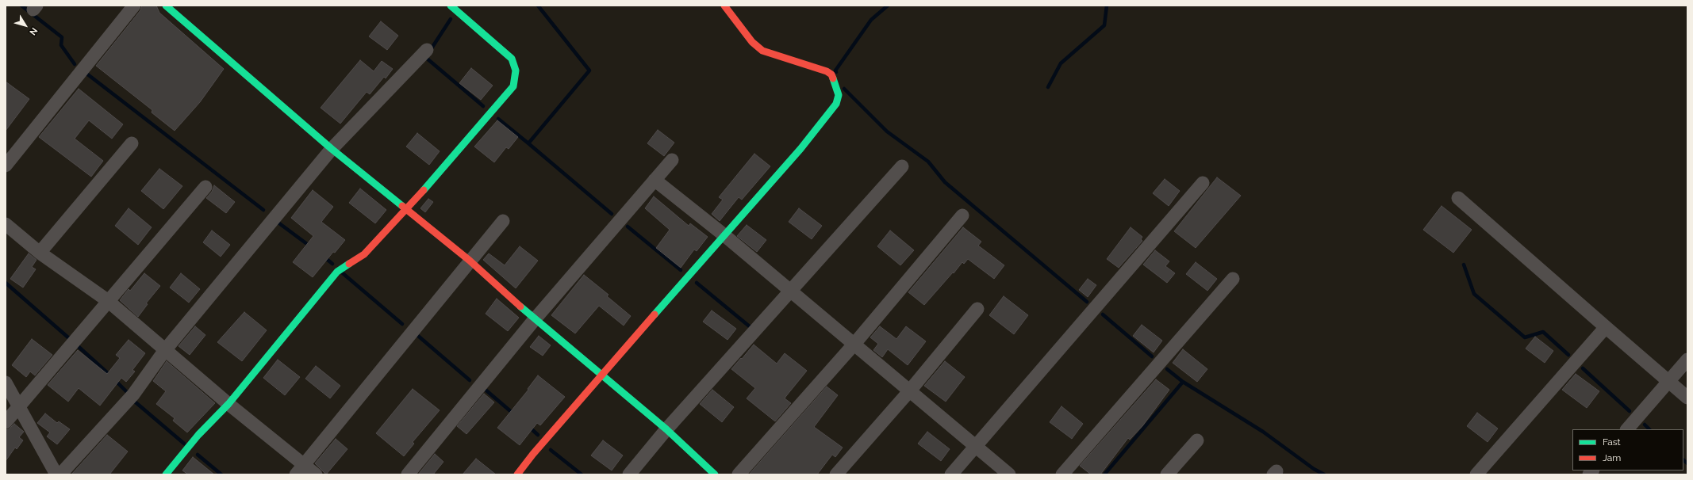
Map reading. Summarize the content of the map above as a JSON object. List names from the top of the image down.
{
  "legend": ["Fast", "Jam"],
  "north": "bottom right"
}
